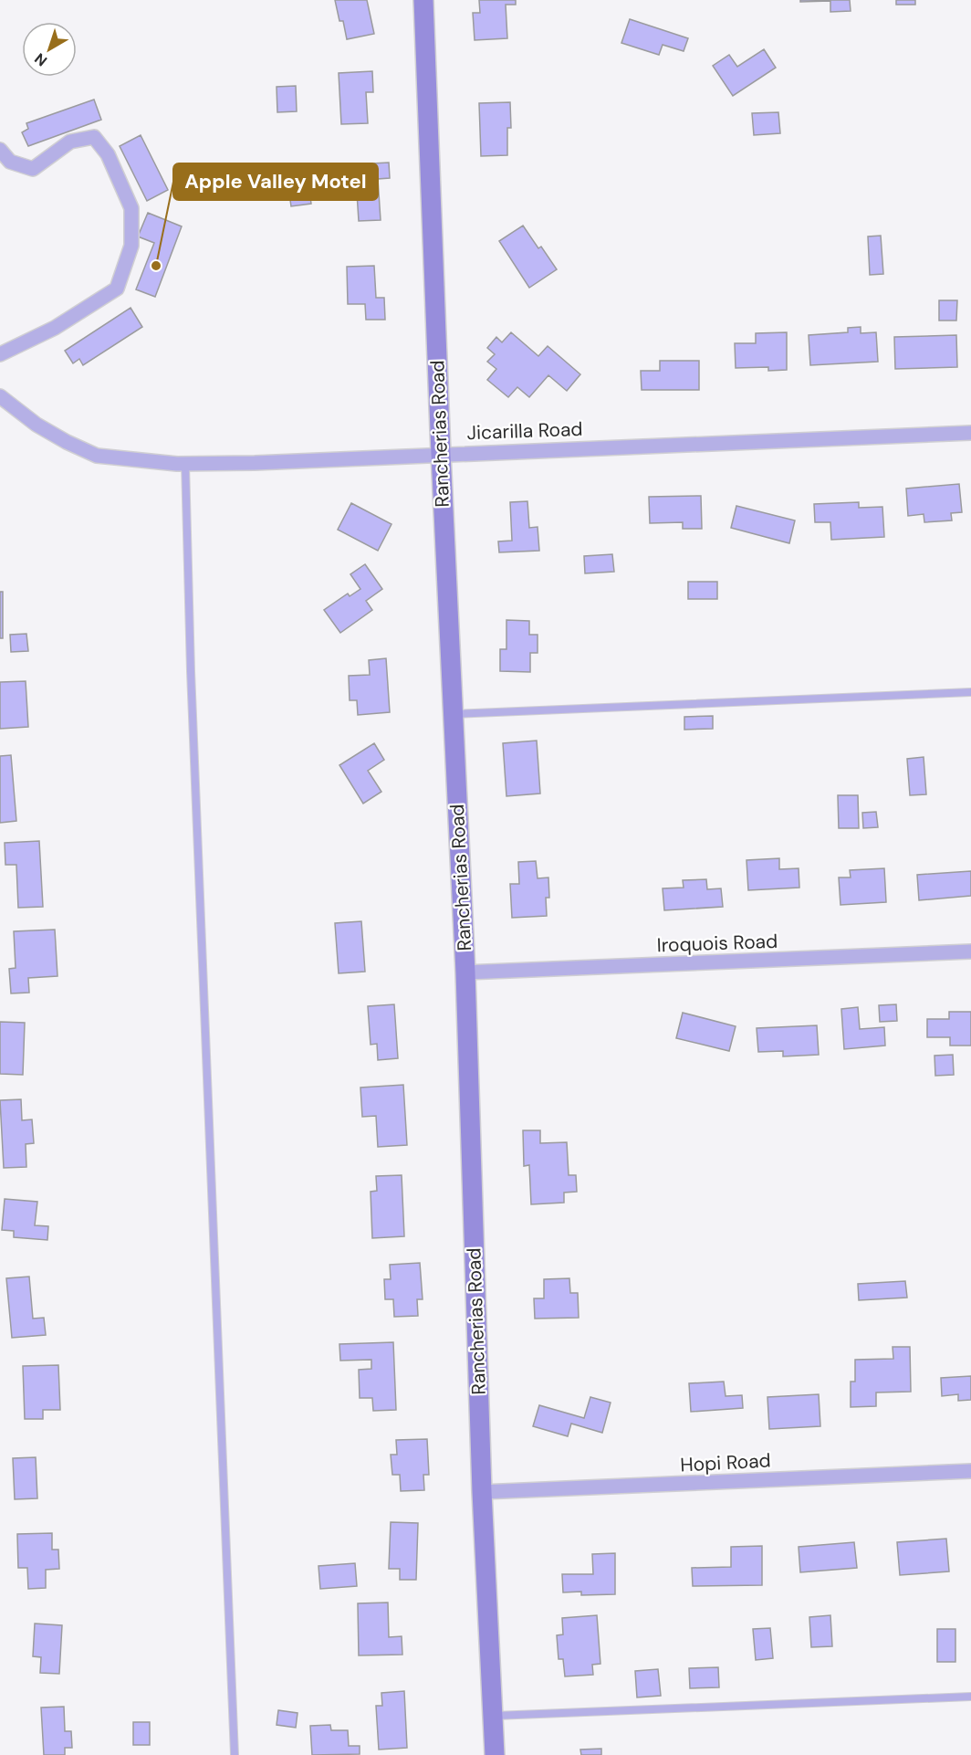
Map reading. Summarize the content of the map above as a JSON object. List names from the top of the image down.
{
  "streets": {
    "street": [
      "Jicarilla Road",
      "Rancherias Road",
      "Iroquois Road",
      "Hopi Road"
    ]
  },
  "crossings": [
    ["Jicarilla Road", "Rancherias Road"],
    ["Rancherias Road", "Iroquois Road"],
    ["Rancherias Road", "Hopi Road"]
  ],
  "places": ["Apple Valley Motel"],
  "north": "bottom left"
}
